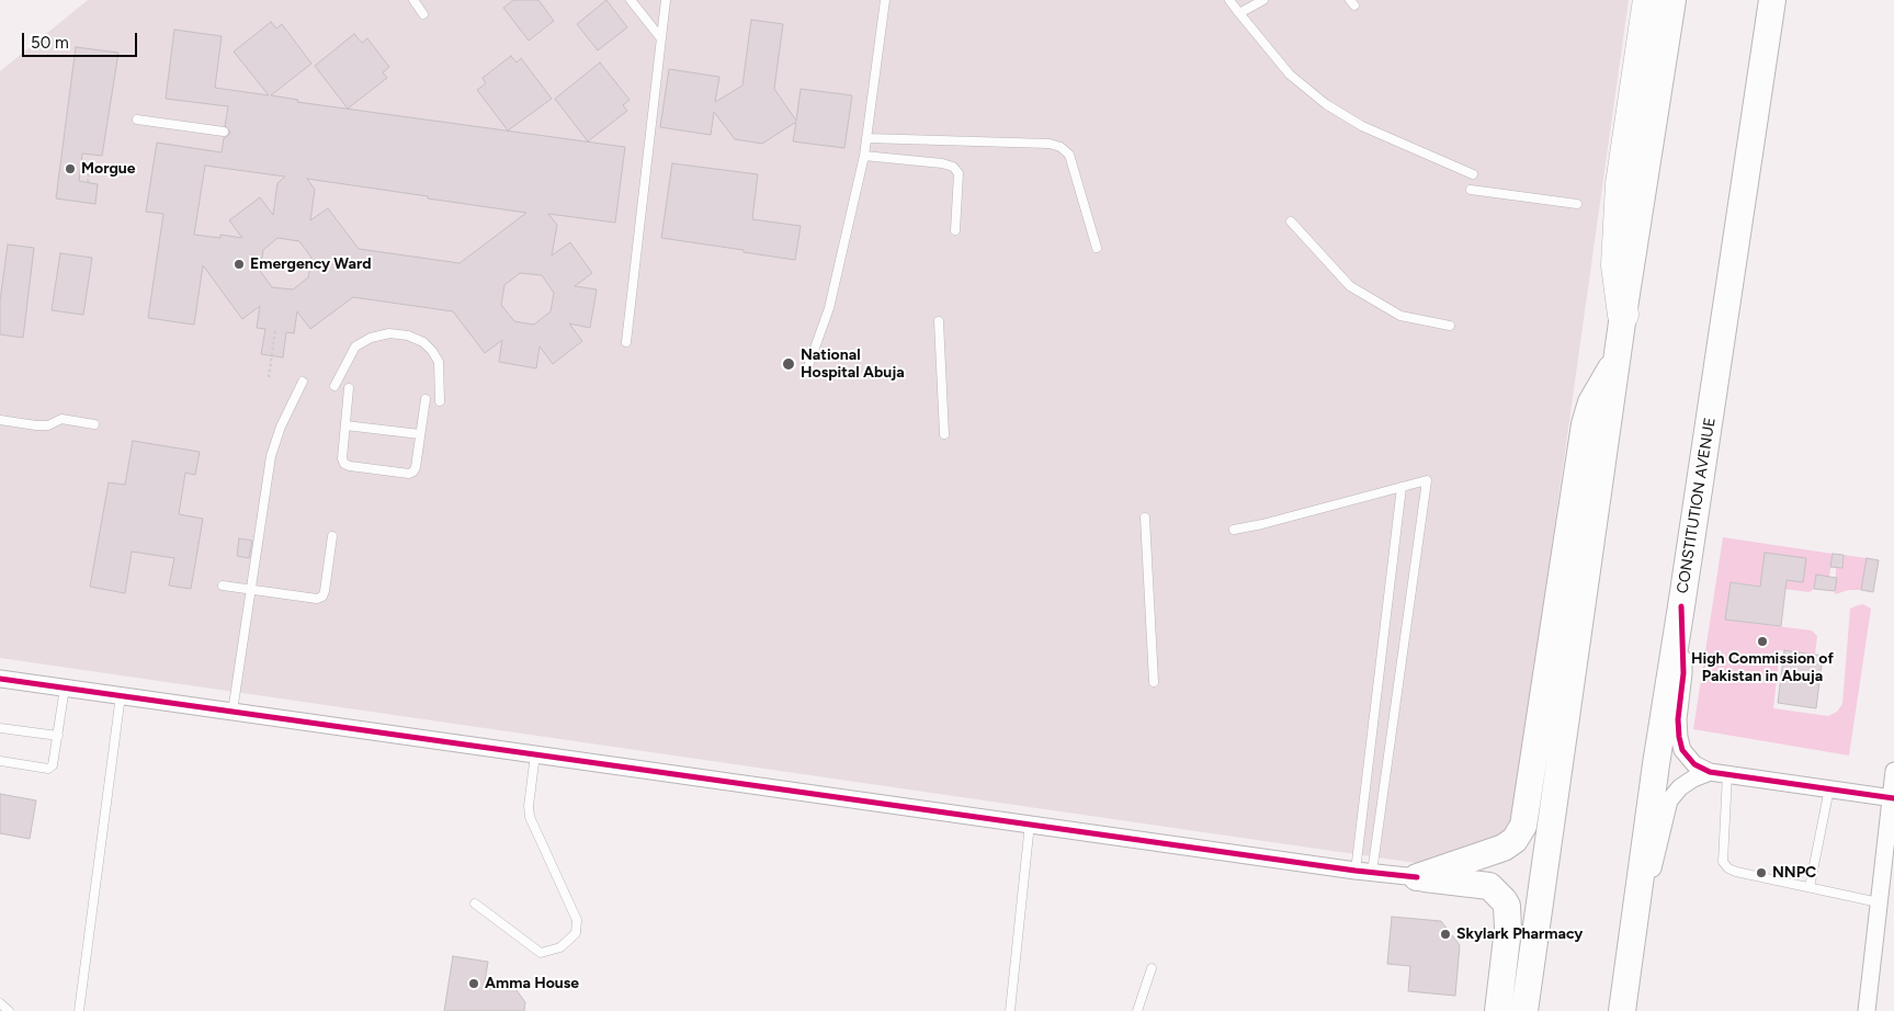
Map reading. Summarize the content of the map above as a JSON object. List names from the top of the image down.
{
  "streets": {
    "main road": ["CONSTITUTION AVENUE"]
  },
  "places": [
    "Morgue",
    "Emergency Ward",
    "National Hospital Abuja",
    "High Commission of Pakistan in Abuja",
    "NNPC",
    "Skylark Pharmacy",
    "Amma House"
  ],
  "scale_bar": "50 m"
}
